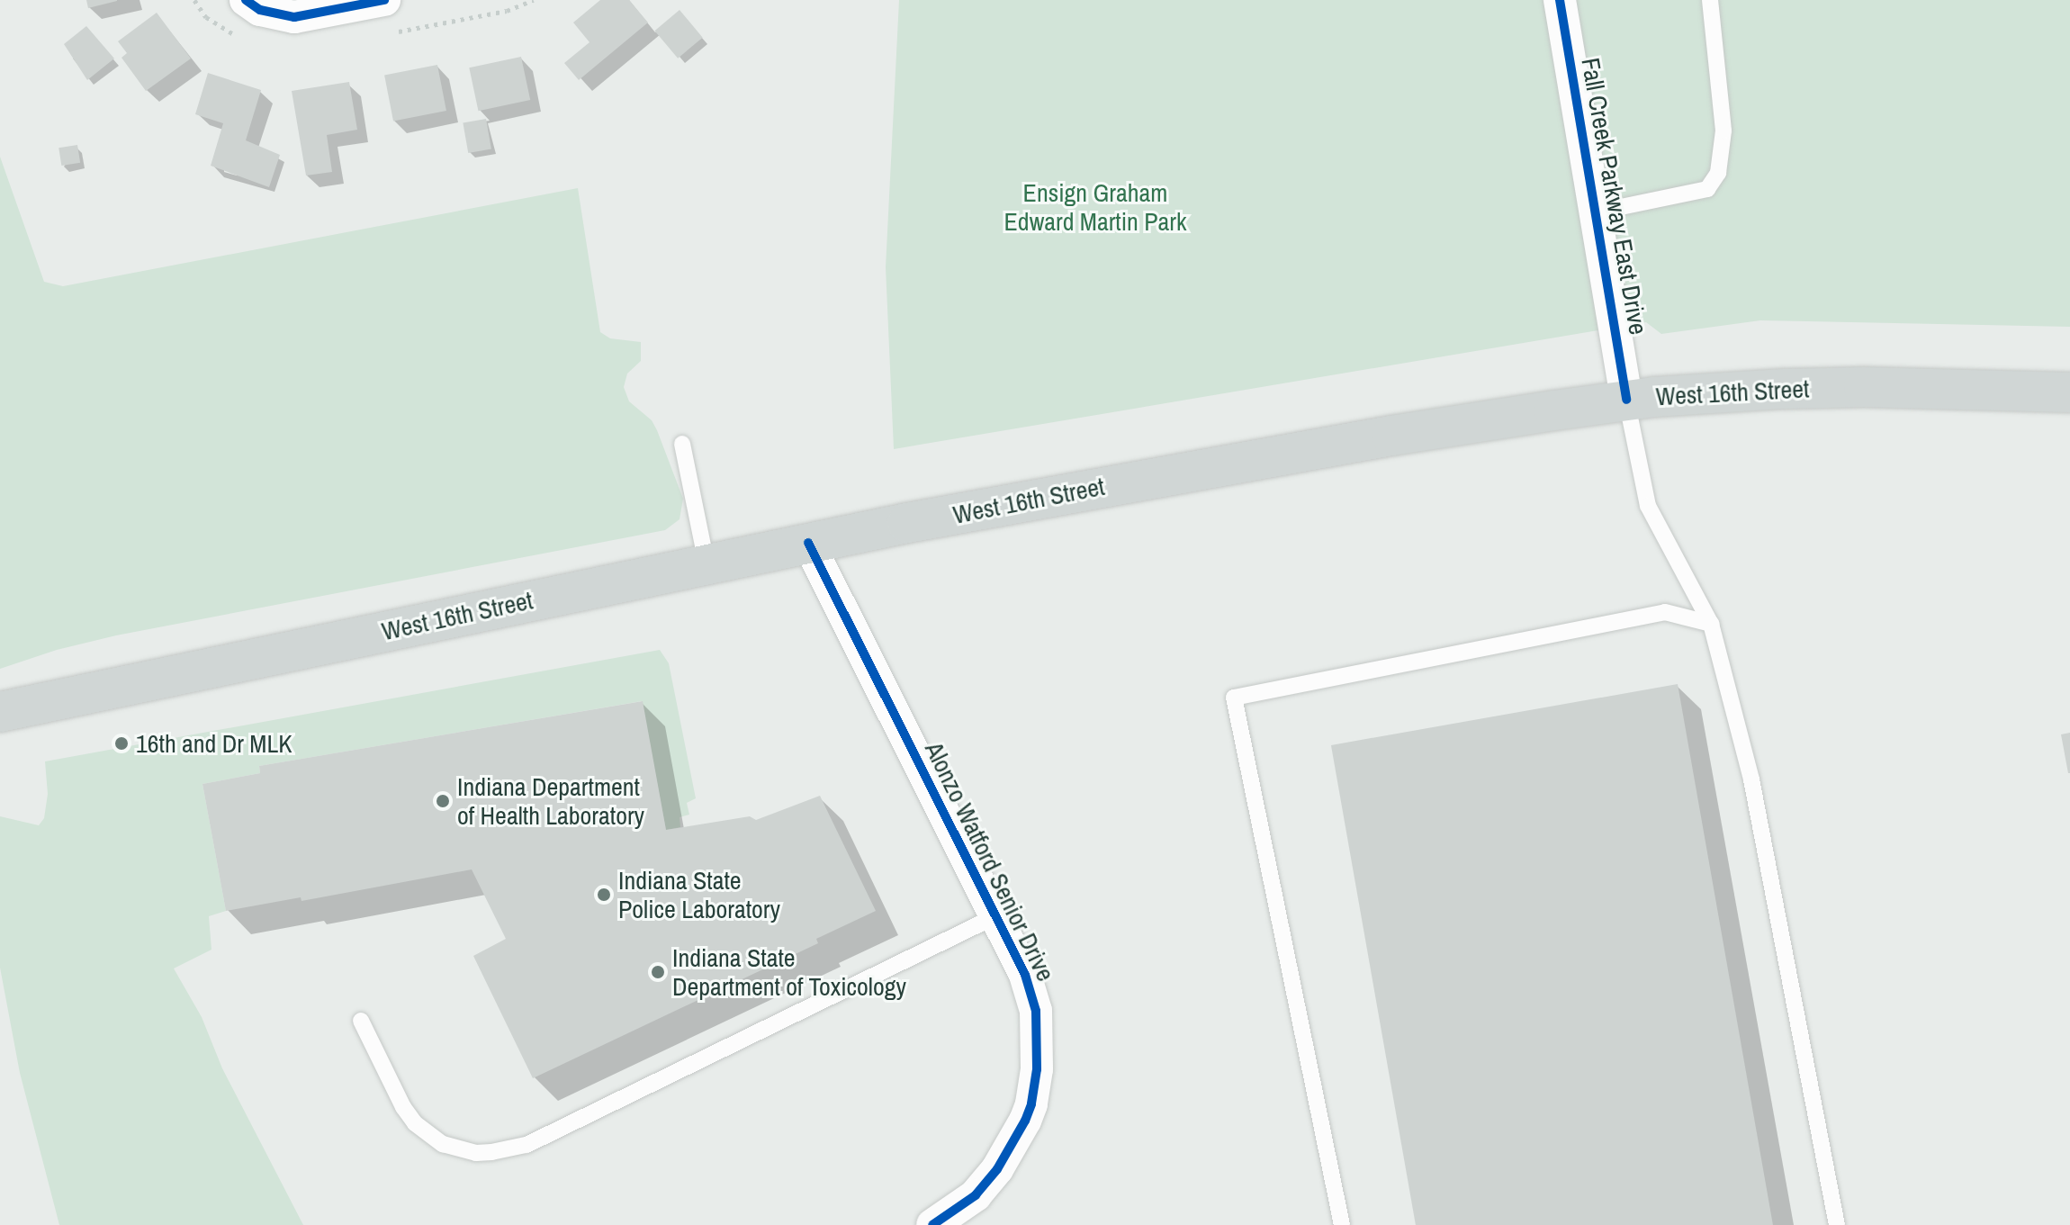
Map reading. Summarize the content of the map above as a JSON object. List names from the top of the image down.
{
  "streets": {
    "main road": ["West 16th Street"],
    "street": ["Fall Creek Parkway East Drive", "Alonzo Watford Senior Drive"]
  },
  "crossings": [
    ["Fall Creek Parkway East Drive", "West 16th Street"],
    ["West 16th Street", "Alonzo Watford Senior Drive"]
  ],
  "parks": ["Ensign Graham Edward Martin Park"],
  "places": [
    "16th and Dr MLK",
    "Indiana Department of Health Laboratory",
    "Indiana State Police Laboratory",
    "Indiana State Department of Toxicology"
  ]
}
